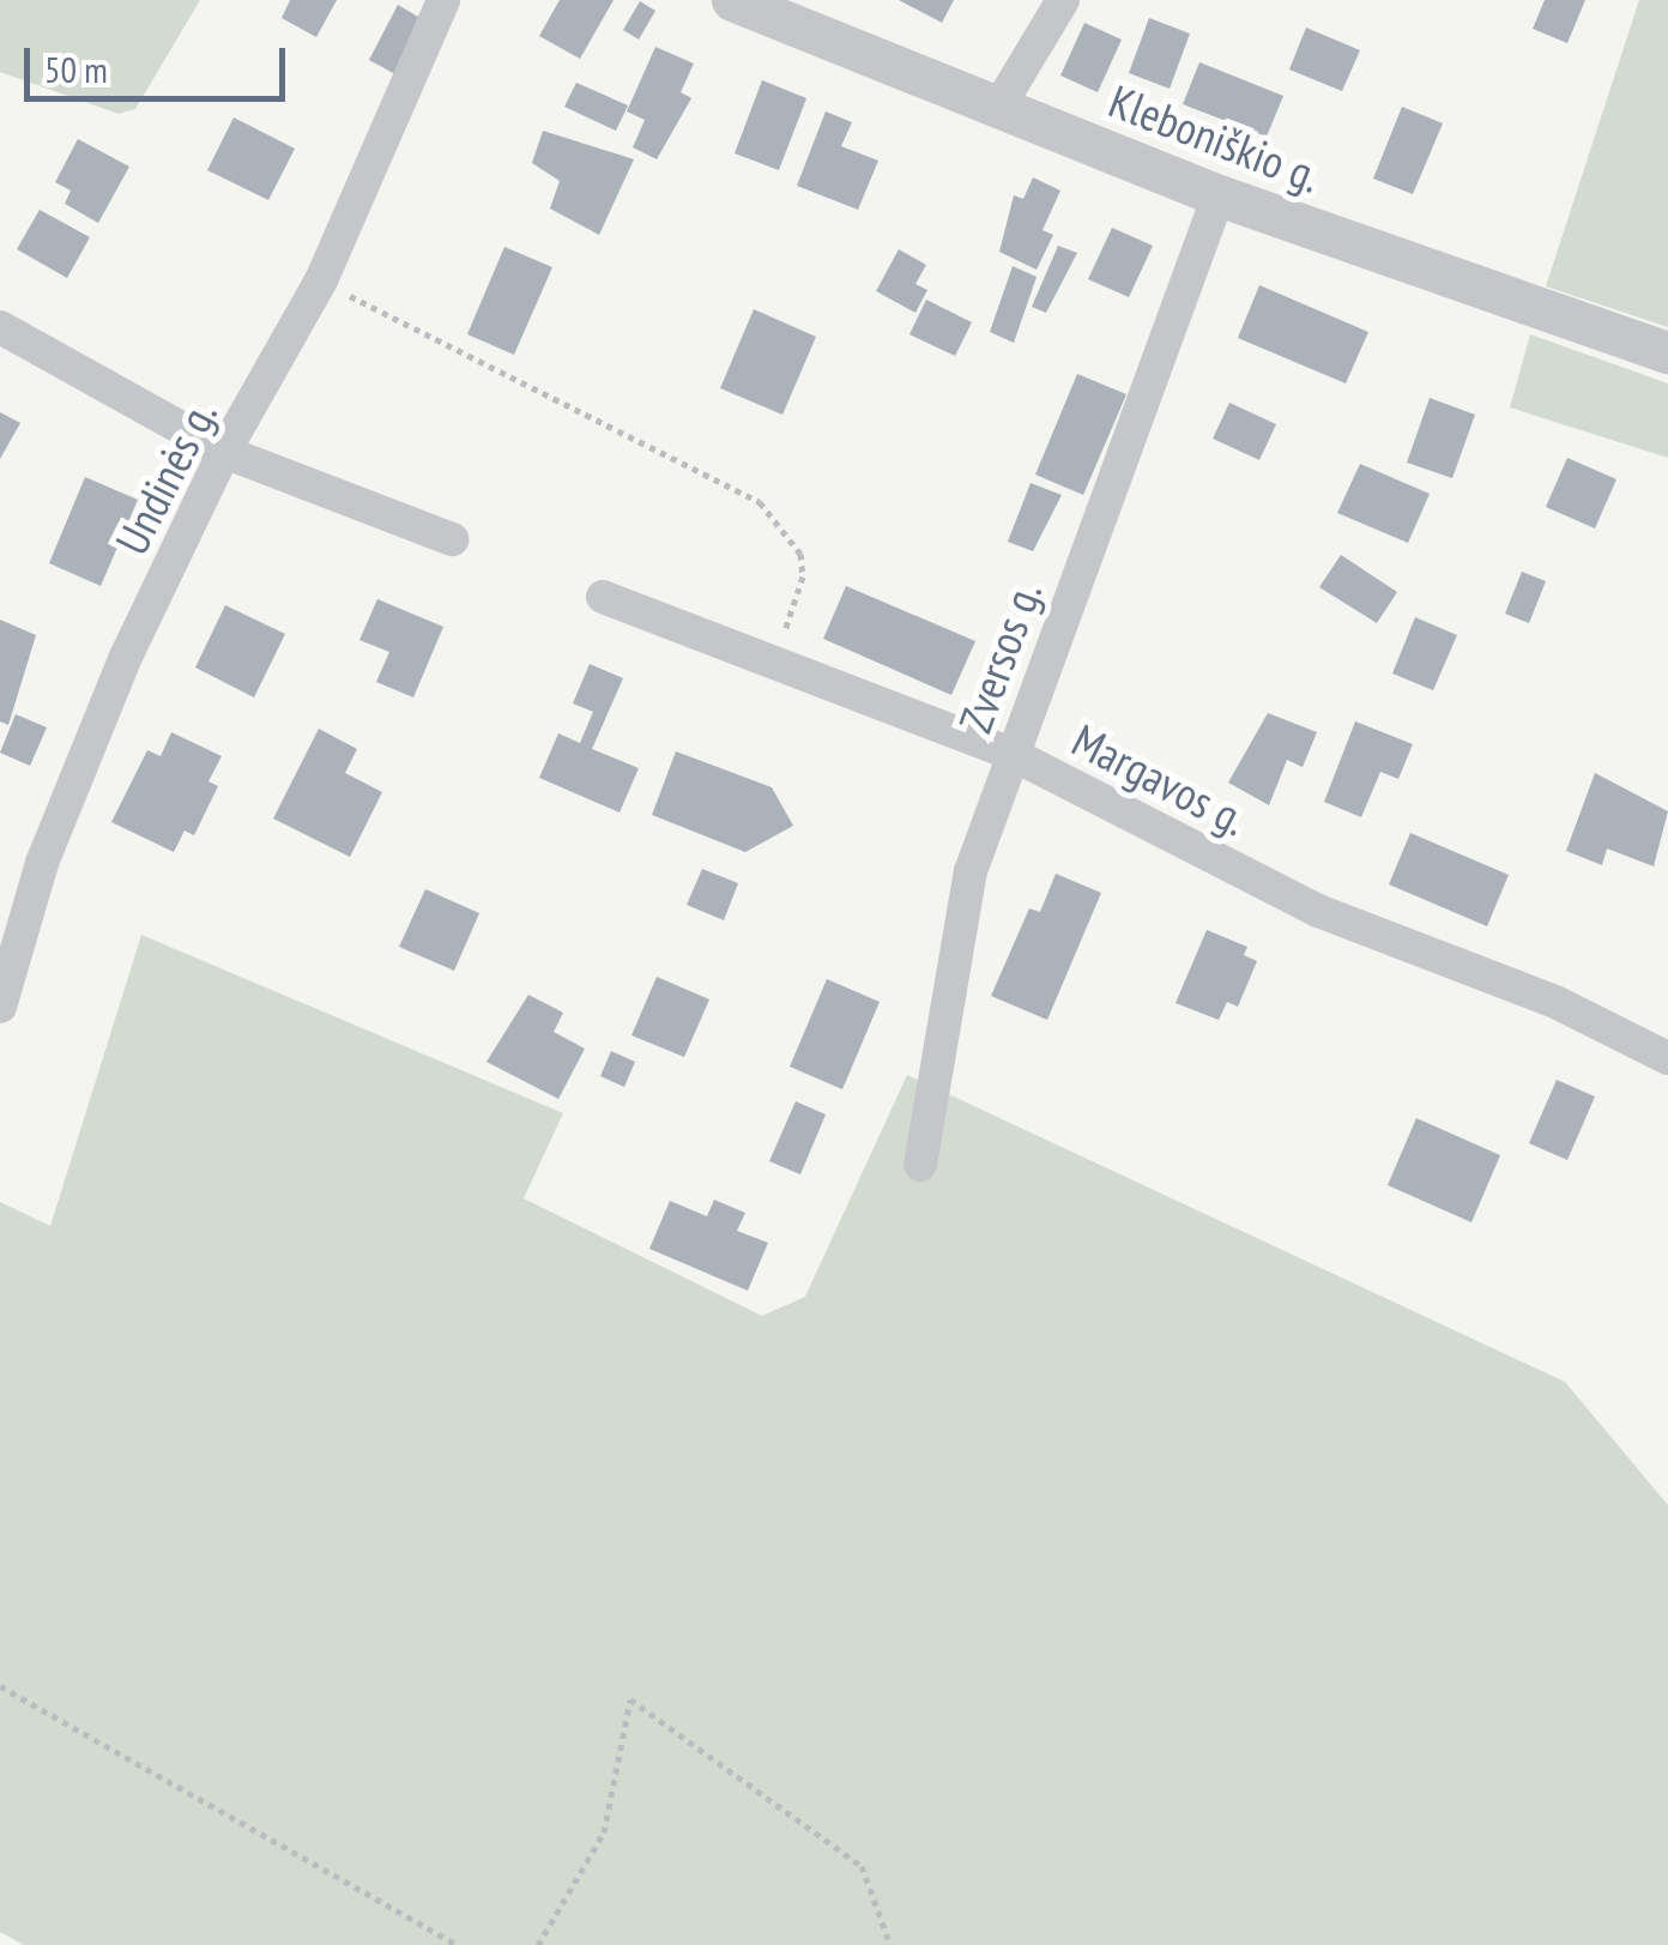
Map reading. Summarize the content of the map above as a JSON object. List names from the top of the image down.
{
  "streets": {
    "street": [
      "Kleboniškio g.",
      "Undinės g.",
      "Zversos g.",
      "Margavos g."
    ]
  },
  "crossings": [
    ["Kleboniškio g.", "Zversos g."],
    ["Zversos g.", "Margavos g."]
  ],
  "scale_bar": "50 m"
}
